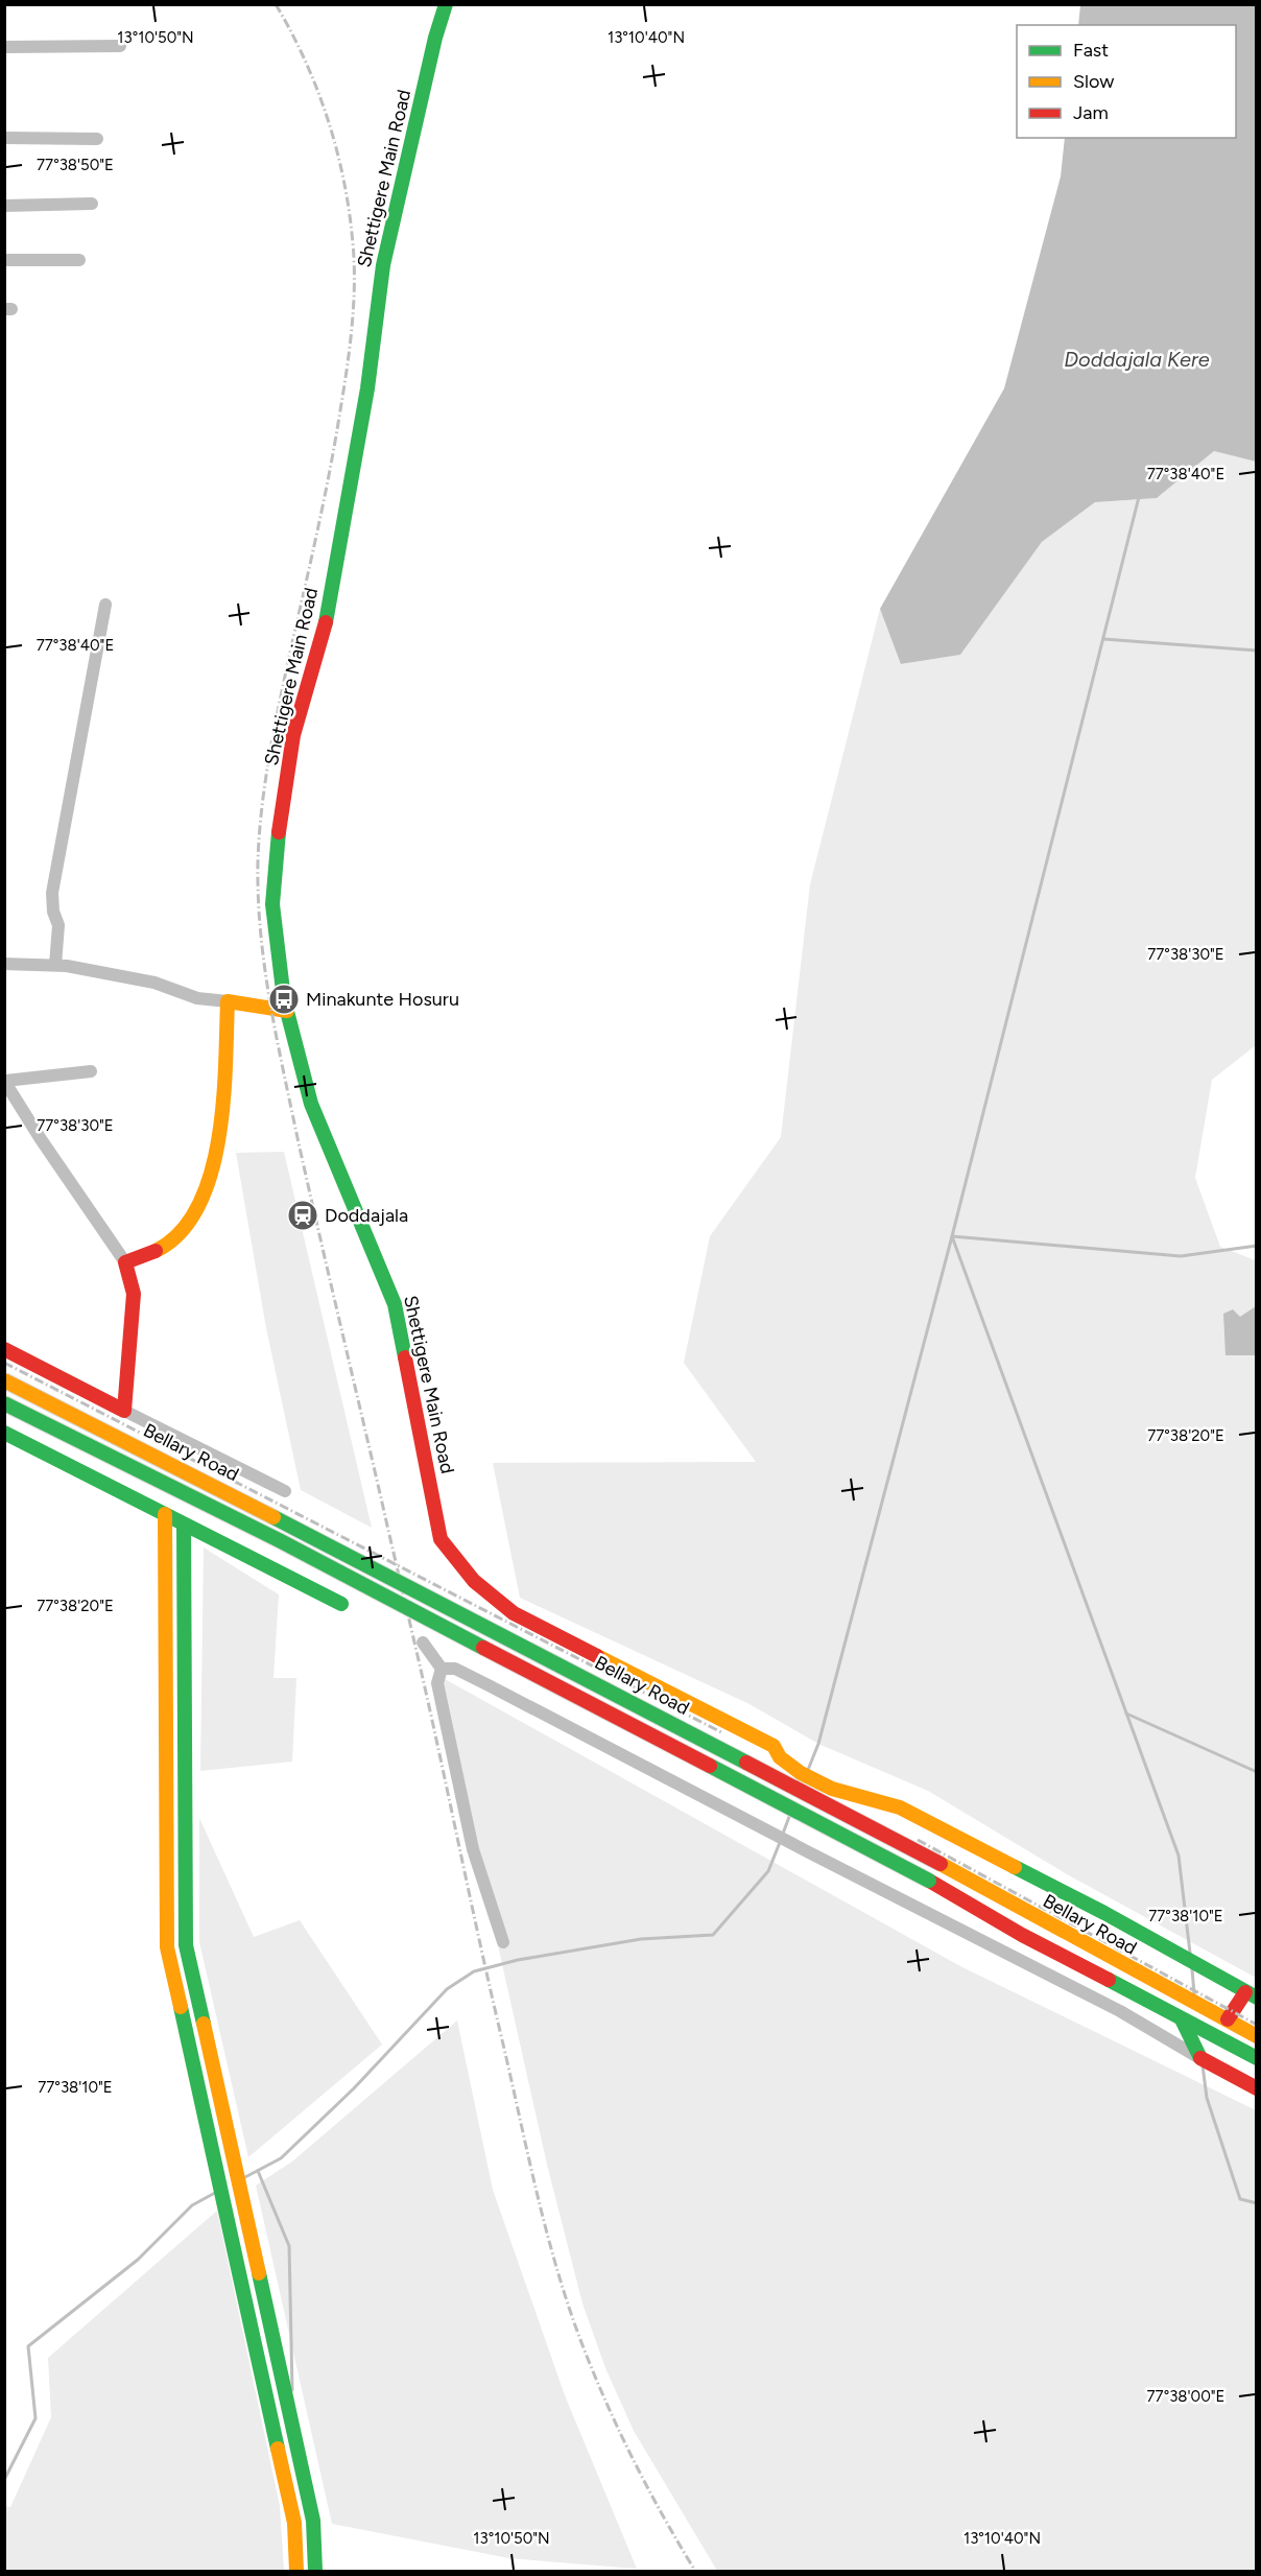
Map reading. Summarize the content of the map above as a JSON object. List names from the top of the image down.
{
  "streets": {
    "main road": ["Shettigere Main Road", "Bellary Road"]
  },
  "water": ["Doddajala Kere"],
  "places": {
    "bus stop": ["Minakunte Hosuru"],
    "station": ["Doddajala"]
  },
  "legend": ["Fast", "Slow", "Jam"],
  "coordinates": [
    "13°10'50\"N",
    "13°10'40\"N",
    "77°38'50\"E",
    "77°38'40\"E",
    "77°38'30\"E",
    "77°38'20\"E",
    "77°38'10\"E",
    "77°38'00\"E"
  ]
}
